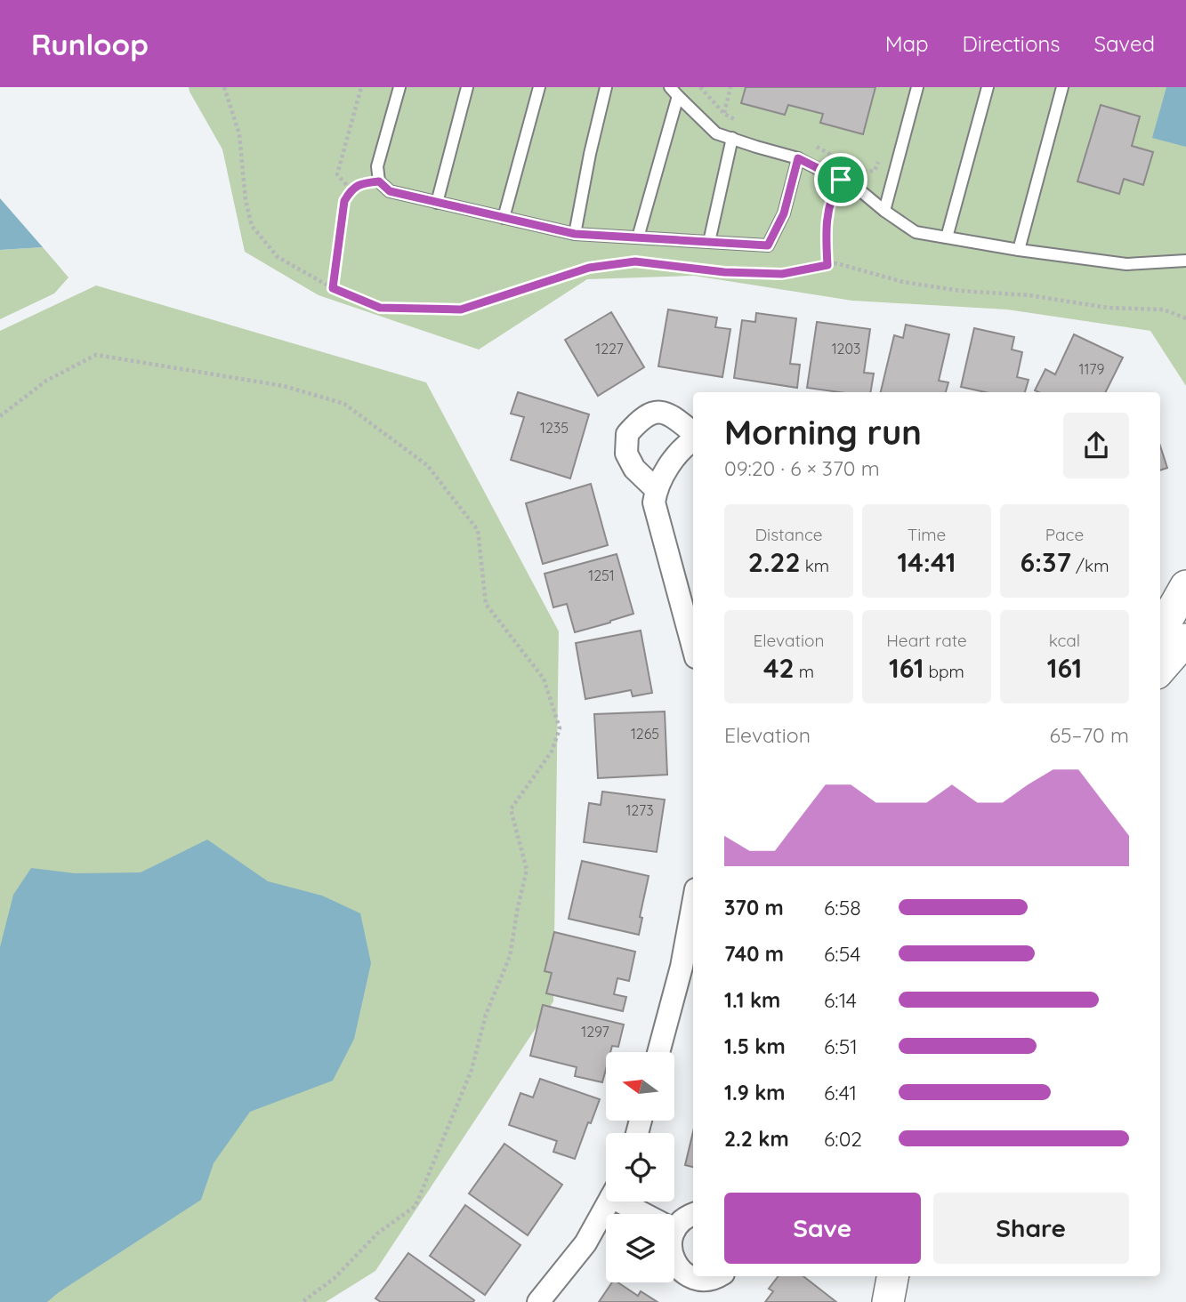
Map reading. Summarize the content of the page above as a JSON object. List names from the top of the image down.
{
  "house_numbers": [
    "1227",
    "1203",
    "1179",
    "1235",
    "1251",
    "1265",
    "1273",
    "1297"
  ],
  "north": "left",
  "page": {
    "header": "Runloop",
    "nav": ["Map", "Directions", "Saved"],
    "heading": ["Morning run", "09:20 · 6 × 370 m"],
    "stats": [
      ["Distance", "2.22 km"],
      ["Time", "14:41"],
      ["Pace", "6:37 /km"],
      ["Elevation", "42 m"],
      ["Heart rate", "161 bpm"],
      ["kcal", "161"]
    ],
    "chart": ["Elevation", "65–70 m"],
    "list": [
      {
        "name": "370 m",
        "note": "6:58"
      },
      {
        "name": "740 m",
        "note": "6:54"
      },
      {
        "name": "1.1 km",
        "note": "6:14"
      },
      {
        "name": "1.5 km",
        "note": "6:51"
      },
      {
        "name": "1.9 km",
        "note": "6:41"
      },
      {
        "name": "2.2 km",
        "note": "6:02"
      }
    ],
    "buttons": ["Save", "Share"]
  }
}
